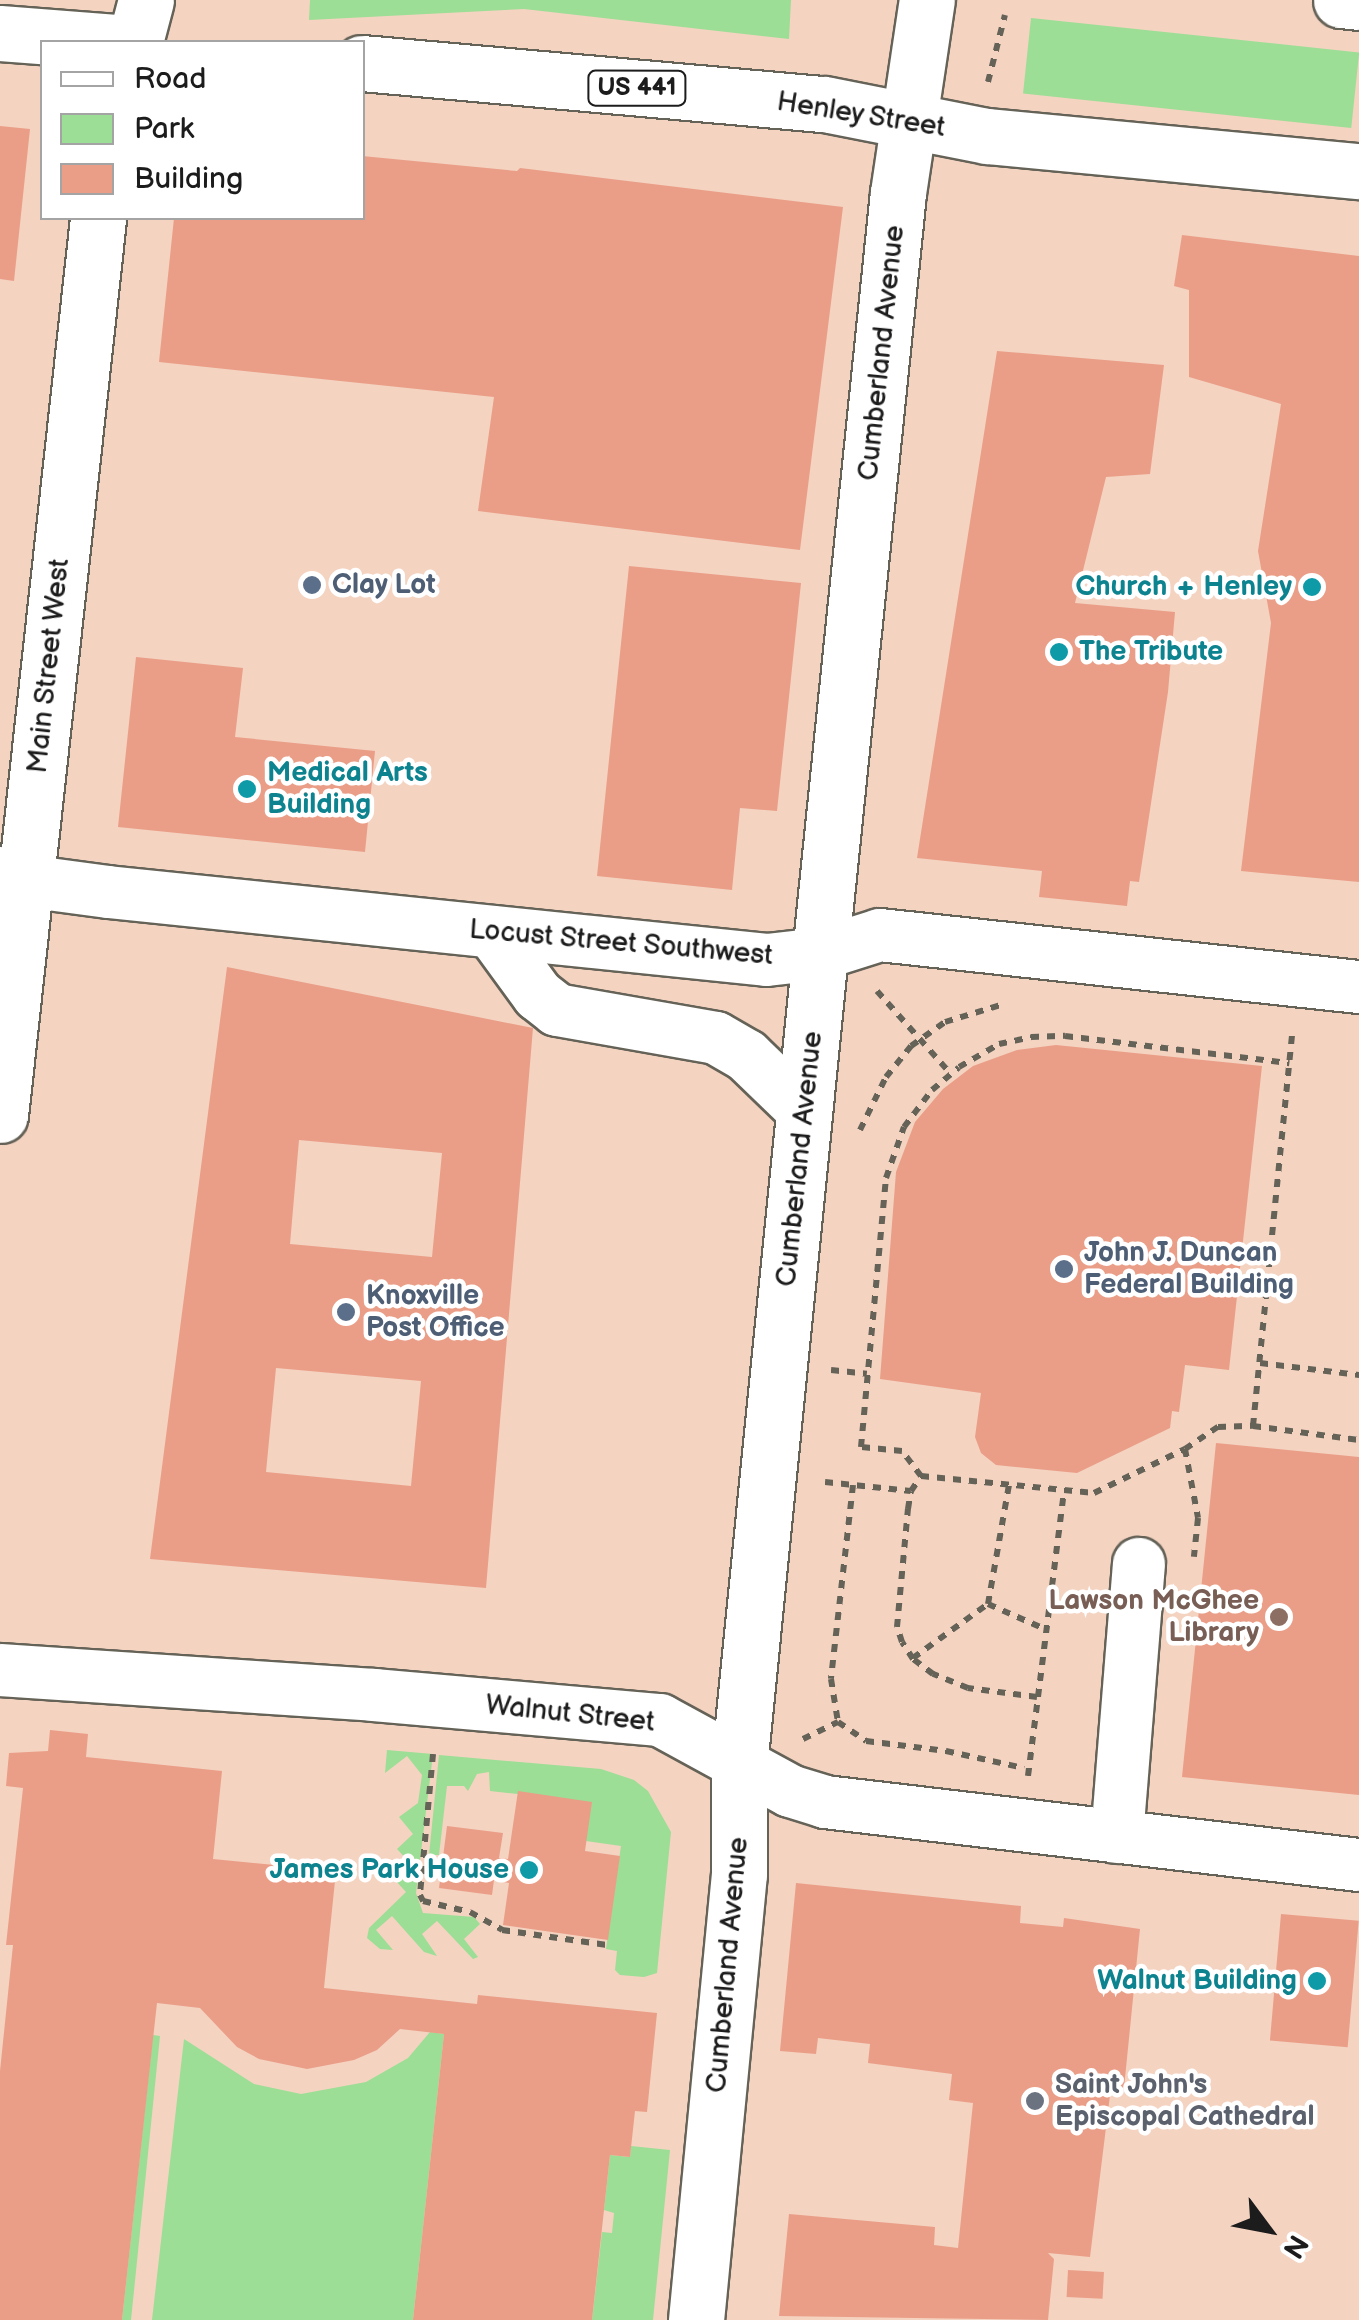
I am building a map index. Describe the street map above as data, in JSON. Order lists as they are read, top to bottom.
{
  "streets": {
    "main road": [
      "US 441",
      "Henley Street",
      "Cumberland Avenue",
      "Main Street West"
    ],
    "street": ["Locust Street Southwest", "Walnut Street"]
  },
  "crossings": [
    ["Henley Street", "Cumberland Avenue"],
    ["Cumberland Avenue", "Locust Street Southwest"],
    ["Cumberland Avenue", "Walnut Street"],
    ["Main Street West", "Locust Street Southwest"]
  ],
  "places": [
    "Clay Lot",
    "Church + Henley",
    "The Tribute",
    "Medical Arts Building",
    "John J. Duncan Federal Building",
    "Knoxville Post Office",
    "Lawson McGhee Library",
    "James Park House",
    "Walnut Building",
    "Saint John's Episcopal Cathedral"
  ],
  "legend": ["Road", "Park", "Building"],
  "north": "bottom right"
}
